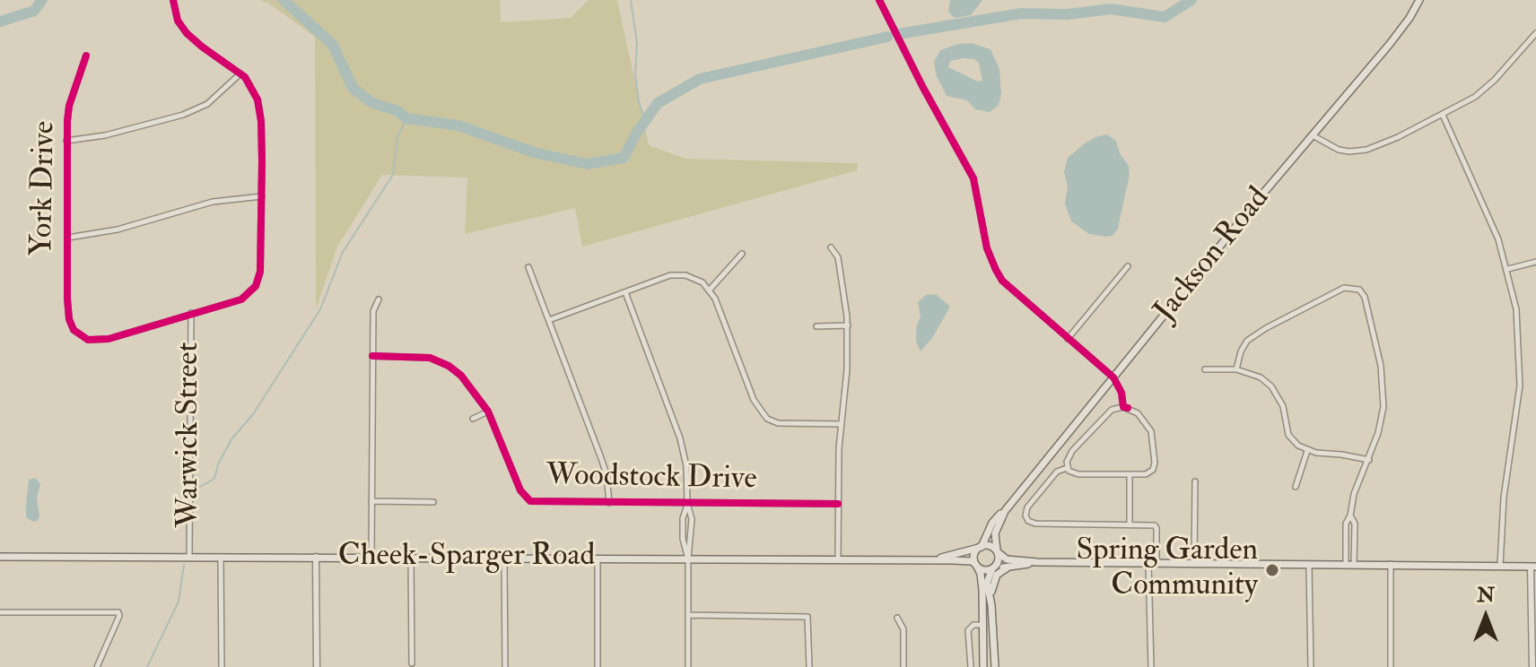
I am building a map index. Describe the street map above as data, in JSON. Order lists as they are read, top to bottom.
{
  "streets": {
    "main road": ["Jackson Road", "Cheek-Sparger Road"],
    "street": ["York Drive", "Warwick Street", "Woodstock Drive"]
  },
  "crossings": [
    ["York Drive", "Warwick Street"],
    ["Jackson Road", "Cheek-Sparger Road"],
    ["Warwick Street", "Cheek-Sparger Road"]
  ],
  "places": ["Spring Garden Community"],
  "north": "top"
}
